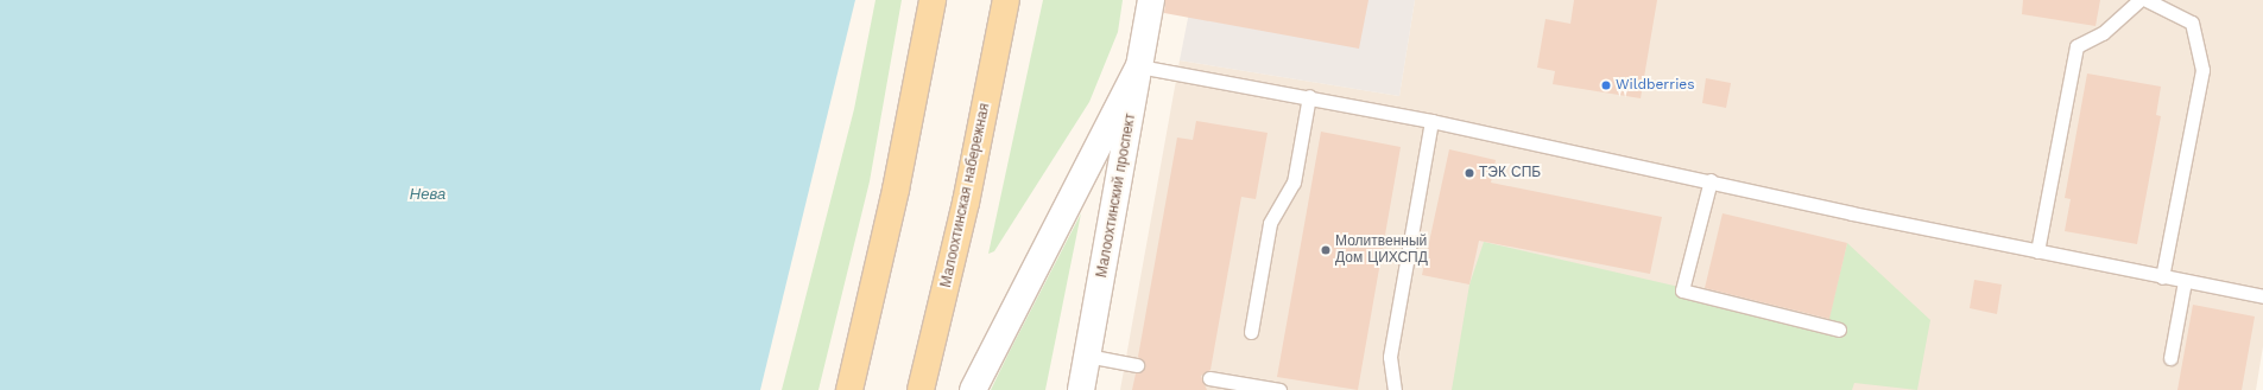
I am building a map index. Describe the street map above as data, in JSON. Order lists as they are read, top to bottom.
{
  "streets": {
    "main road": ["Малоохтинская набережная", "Малоохтинский проспект"]
  },
  "water": ["Нева"],
  "places": ["Wildberries", "ТЭК СПБ", "Молитвенный Дом ЦИХСПД"]
}
